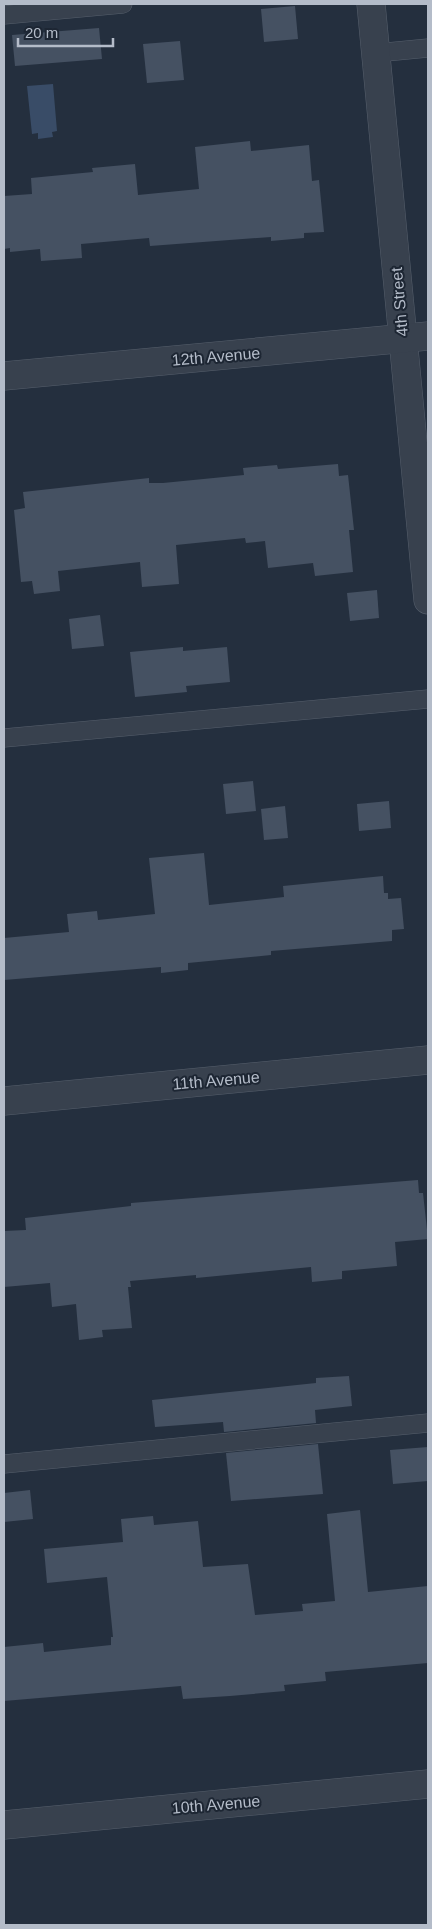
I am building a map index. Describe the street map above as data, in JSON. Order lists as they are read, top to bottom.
{
  "streets": {
    "street": [
      "4th Street",
      "12th Avenue",
      "11th Avenue",
      "10th Avenue"
    ]
  },
  "crossings": [
    ["4th Street", "12th Avenue"]
  ],
  "scale_bar": "20 m"
}
